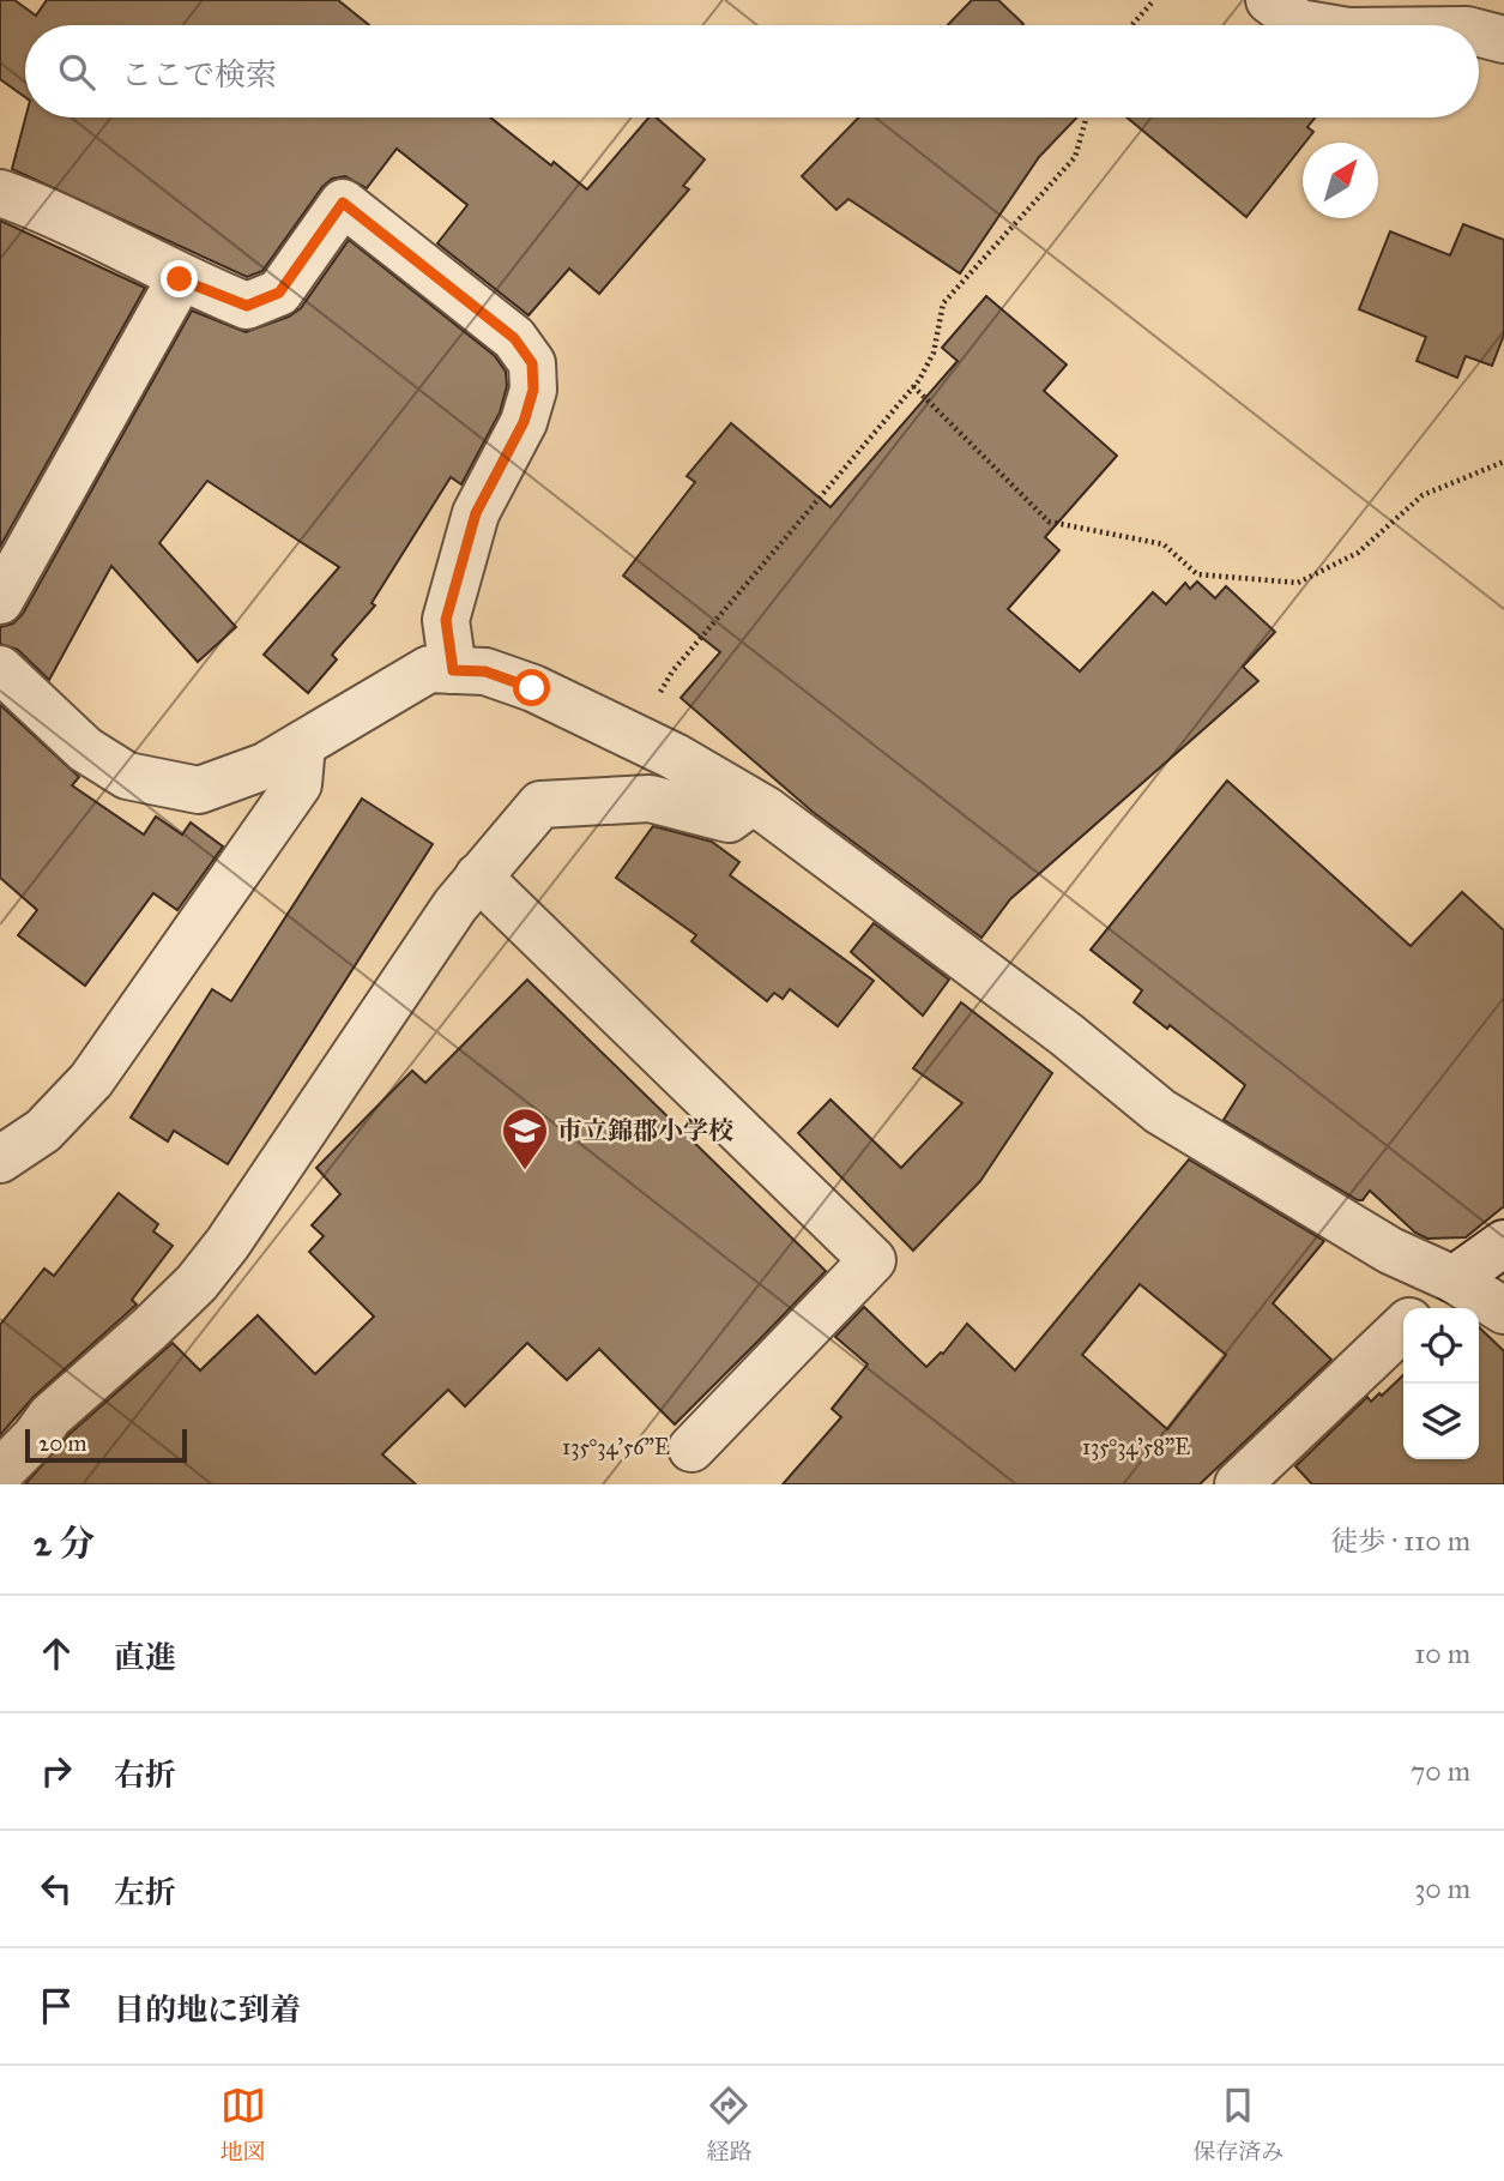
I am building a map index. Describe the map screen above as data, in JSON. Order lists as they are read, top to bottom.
{
  "places": {
    "school or university": ["市立錦郡小学校"]
  },
  "scale_bar": "20 m",
  "north": "top right",
  "page": {
    "search": "ここで検索",
    "scale": "20 m",
    "heading": ["2 分", "徒歩 · 110 m"],
    "list": [
      ["直進", "10 m"],
      ["右折", "70 m"],
      ["左折", "30 m"],
      "目的地に到着"
    ],
    "nav": ["地図", "経路", "保存済み"]
  },
  "coordinates": ["135°34'56\"E", "135°34'58\"E"]
}
